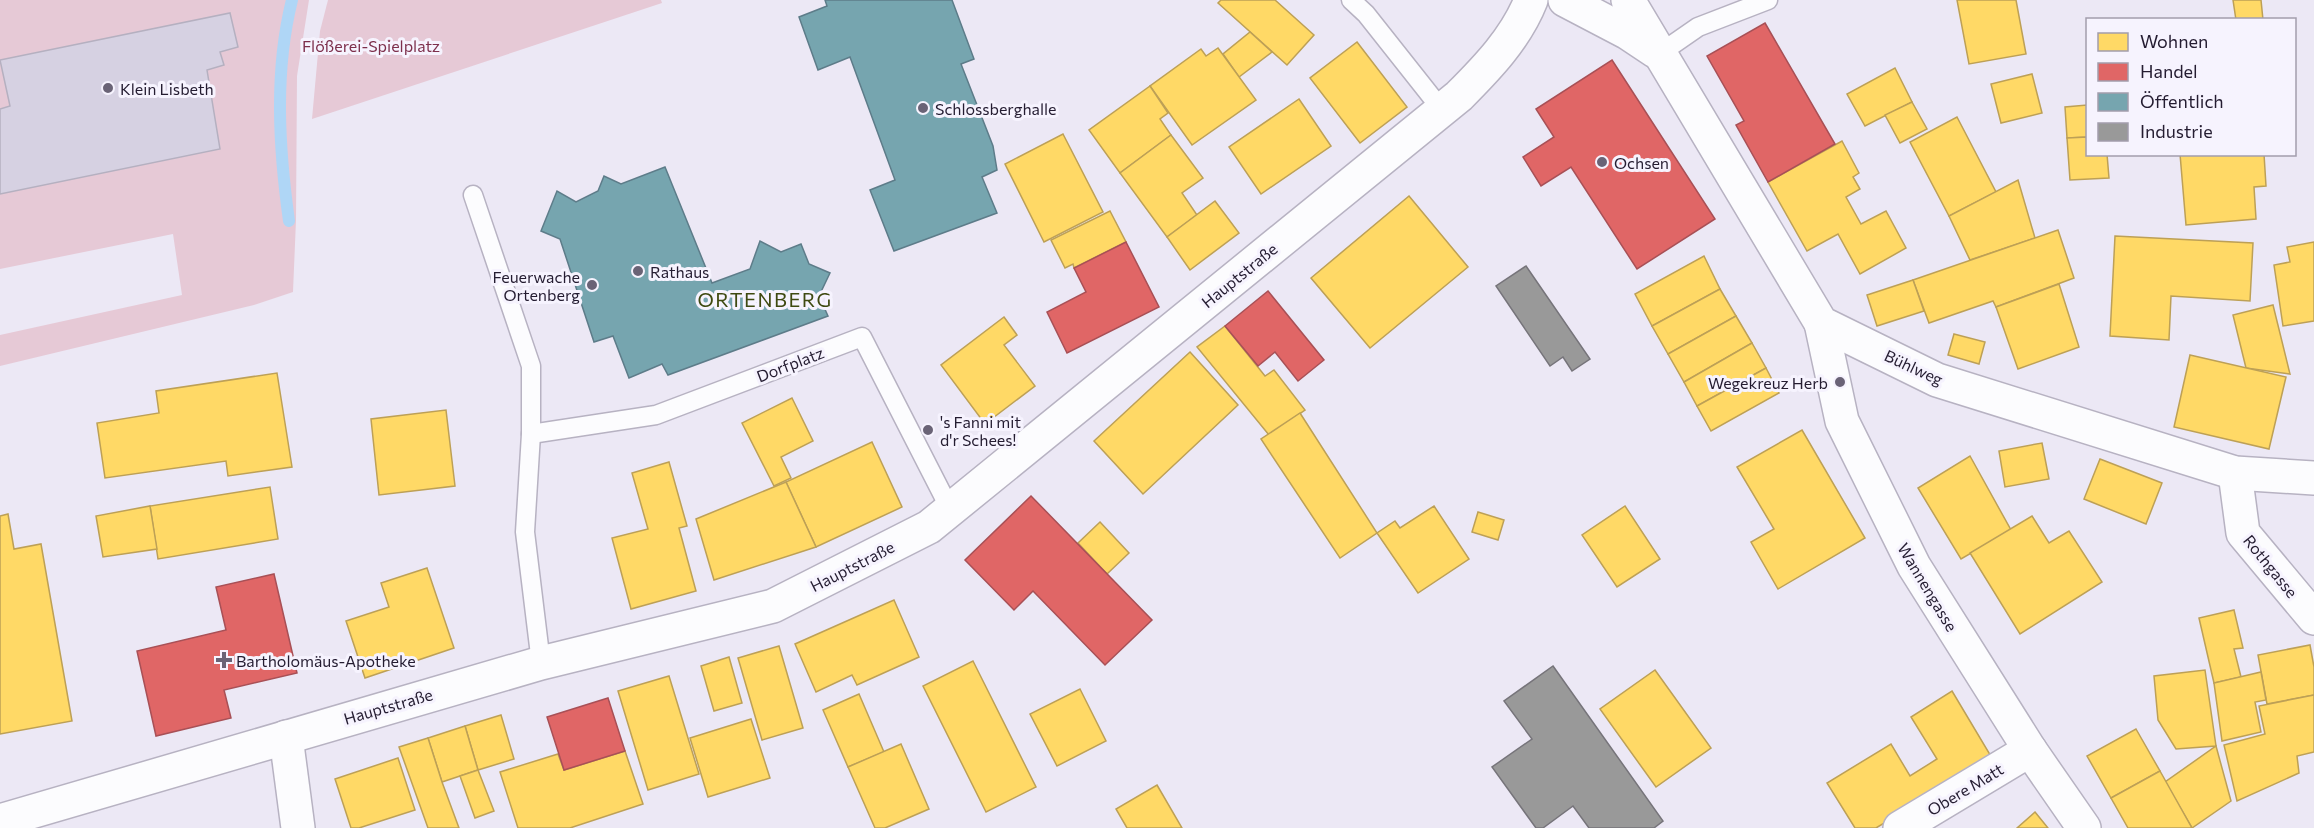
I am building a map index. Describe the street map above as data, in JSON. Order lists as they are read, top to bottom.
{
  "streets": {
    "street": [
      "Hauptstraße",
      "Bühlweg",
      "Rothgasse",
      "Wannengasse",
      "Obere Matt"
    ],
    "lane": ["Dorfplatz"]
  },
  "crossings": [
    ["Hauptstraße", "Dorfplatz"],
    ["Bühlweg", "Rothgasse"],
    ["Bühlweg", "Wannengasse"],
    ["Wannengasse", "Obere Matt"]
  ],
  "districts": ["ORTENBERG"],
  "parks": ["Flößerei-Spielplatz"],
  "places": {
    "other": [
      "Klein Lisbeth",
      "Schlossberghalle",
      "Ochsen",
      "Rathaus",
      "Feuerwache Ortenberg",
      "Wegekreuz Herb",
      "'s Fanni mit d'r Schees!"
    ],
    "health": ["Bartholomäus-Apotheke"]
  },
  "legend": [
    "Wohnen",
    "Handel",
    "Öffentlich",
    "Industrie"
  ]
}
